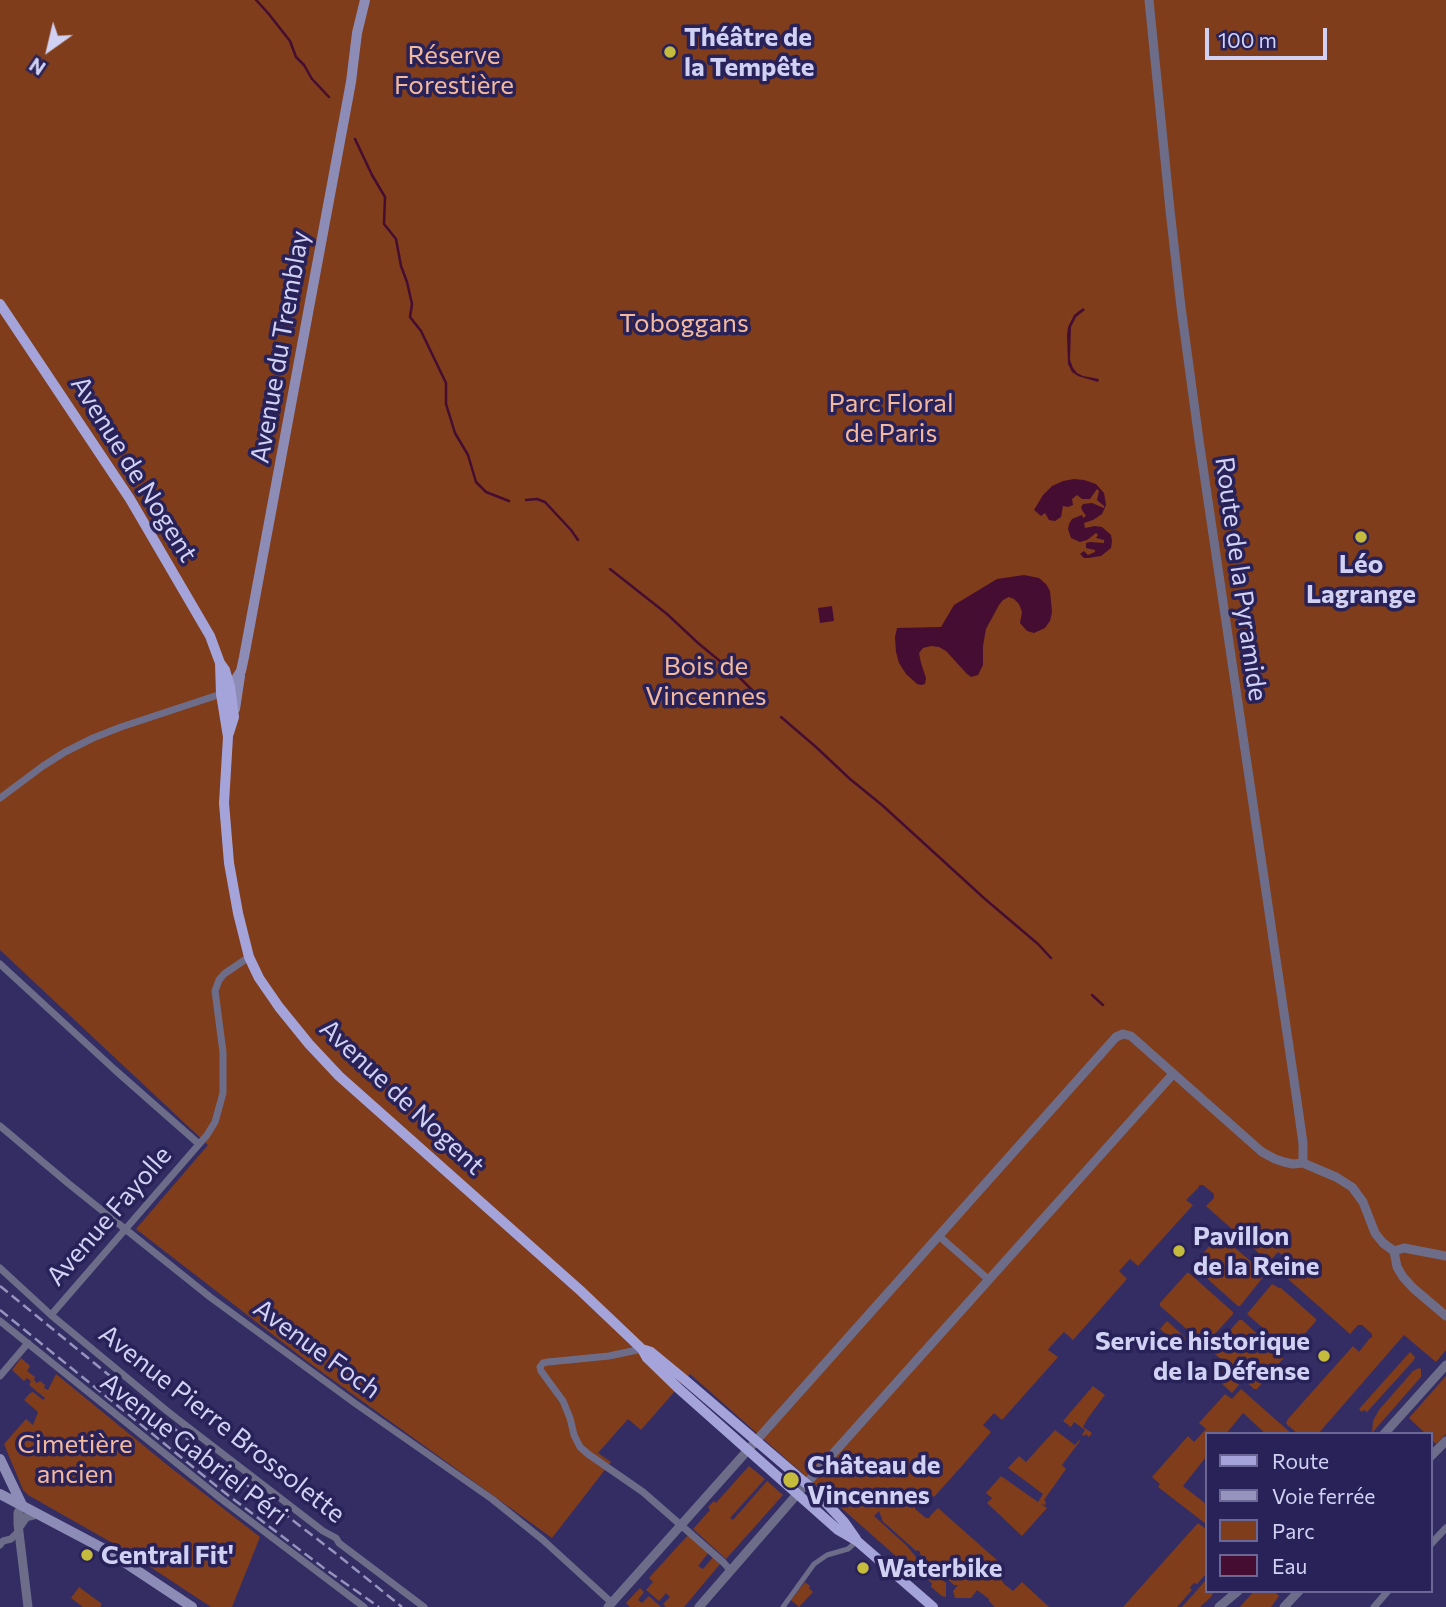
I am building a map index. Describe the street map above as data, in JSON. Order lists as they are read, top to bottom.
{
  "streets": {
    "main road": ["Avenue du Tremblay", "Avenue de Nogent"],
    "street": [
      "Route de la Pyramide",
      "Avenue Fayolle",
      "Avenue Foch",
      "Avenue Pierre Brossolette",
      "Avenue Gabriel Péri"
    ]
  },
  "crossings": [
    ["Avenue du Tremblay", "Avenue de Nogent"],
    ["Avenue de Nogent", "Avenue Fayolle"],
    ["Avenue Fayolle", "Avenue Foch"],
    ["Avenue Fayolle", "Avenue Pierre Brossolette"]
  ],
  "parks": [
    "Réserve Forestière",
    "Toboggans",
    "Parc Floral de Paris",
    "Bois de Vincennes",
    "Cimetière ancien"
  ],
  "places": [
    "Théâtre de la Tempête",
    "Léo Lagrange",
    "Pavillon de la Reine",
    "Service historique de la Défense",
    "Château de Vincennes",
    "Central Fit'",
    "Waterbike"
  ],
  "legend": [
    "Route",
    "Voie ferrée",
    "Parc",
    "Eau"
  ],
  "scale_bar": "100 m",
  "north": "bottom left"
}
